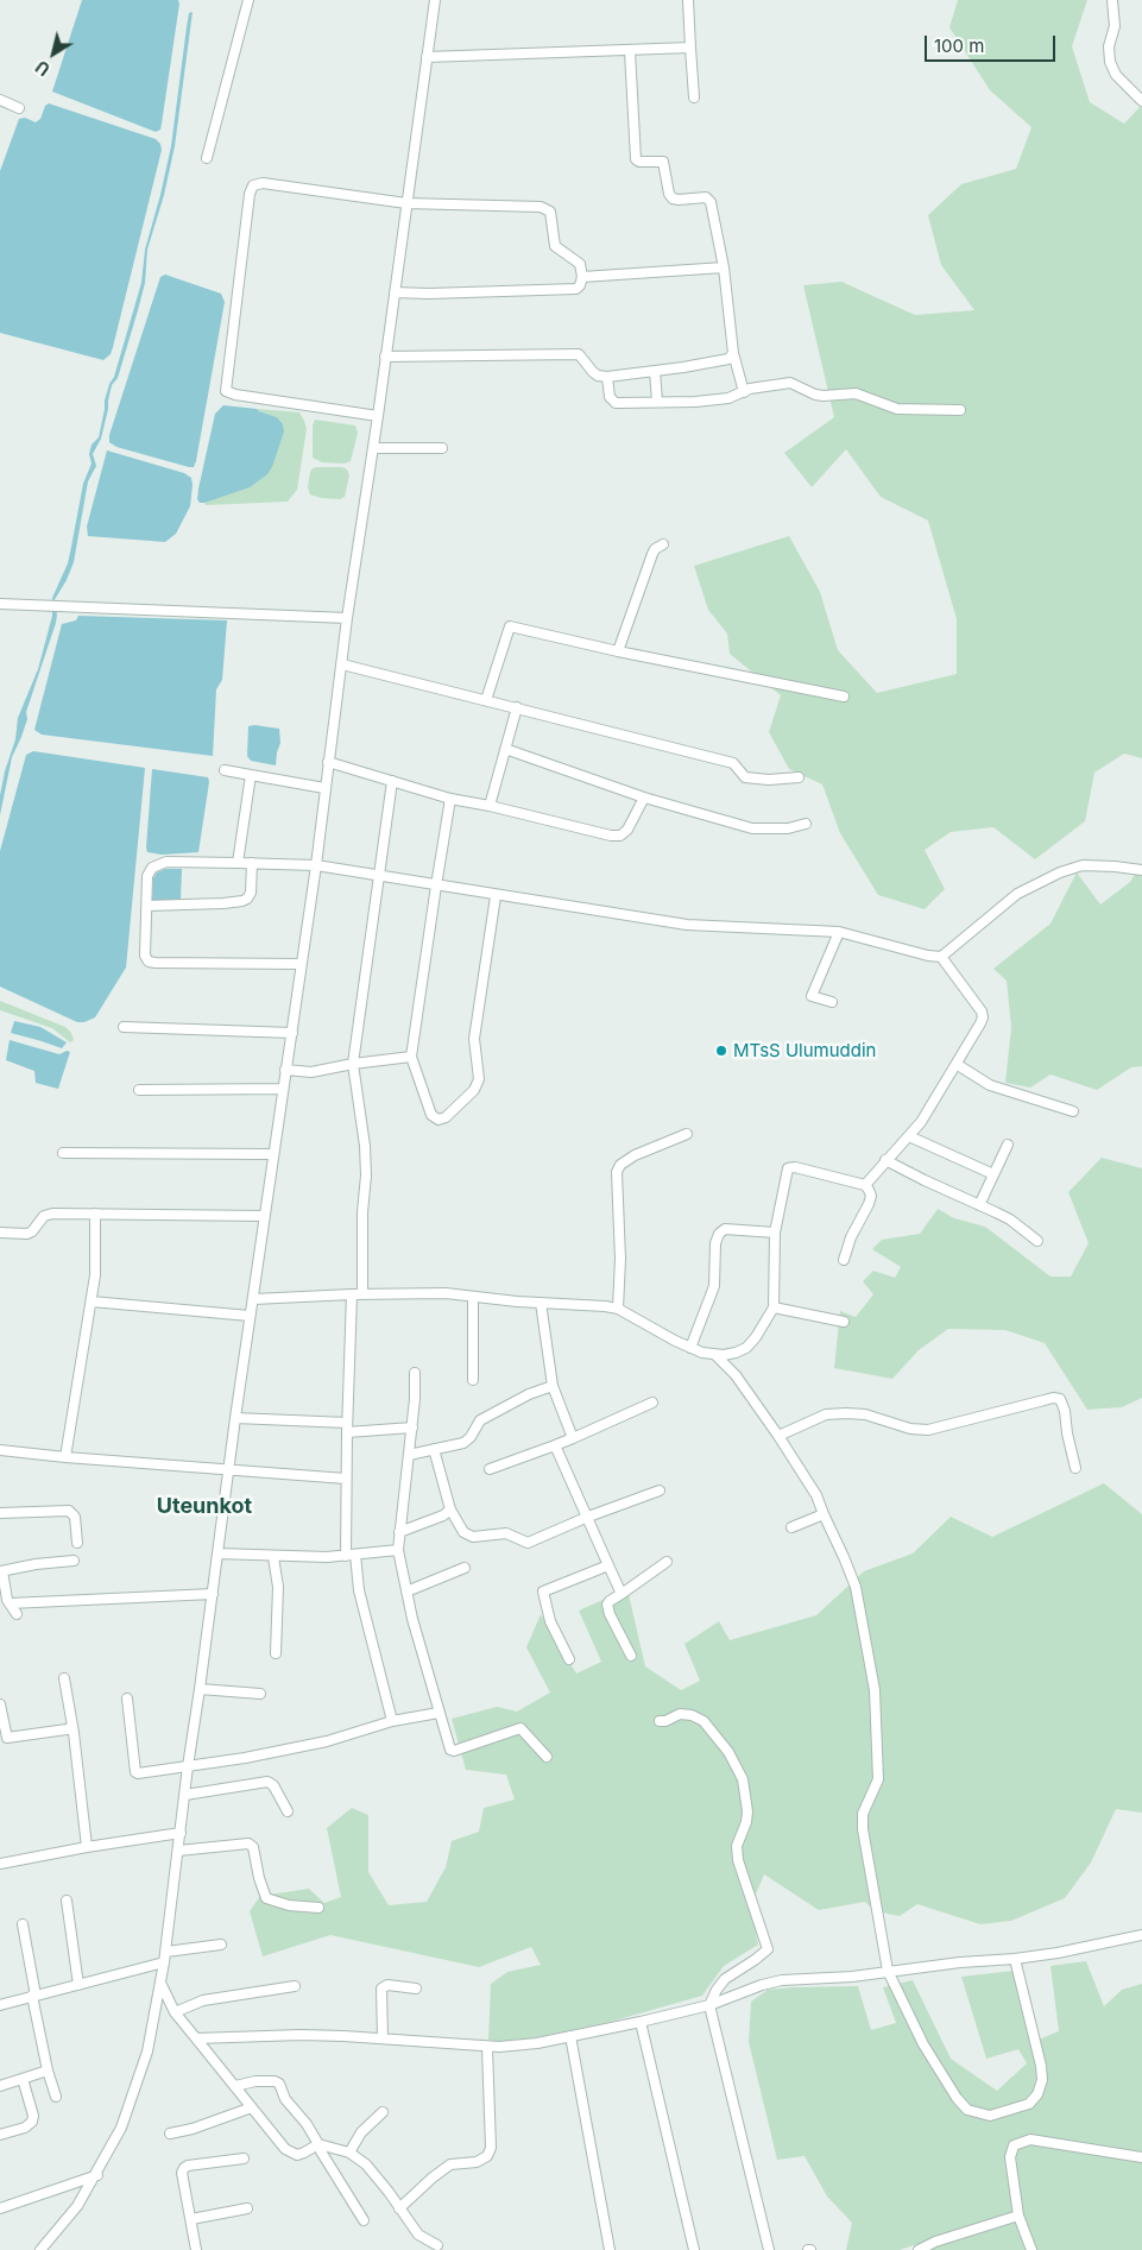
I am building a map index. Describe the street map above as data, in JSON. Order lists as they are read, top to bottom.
{
  "districts": ["Uteunkot"],
  "places": ["MTsS Ulumuddin"],
  "scale_bar": "100 m",
  "north": "bottom left"
}
